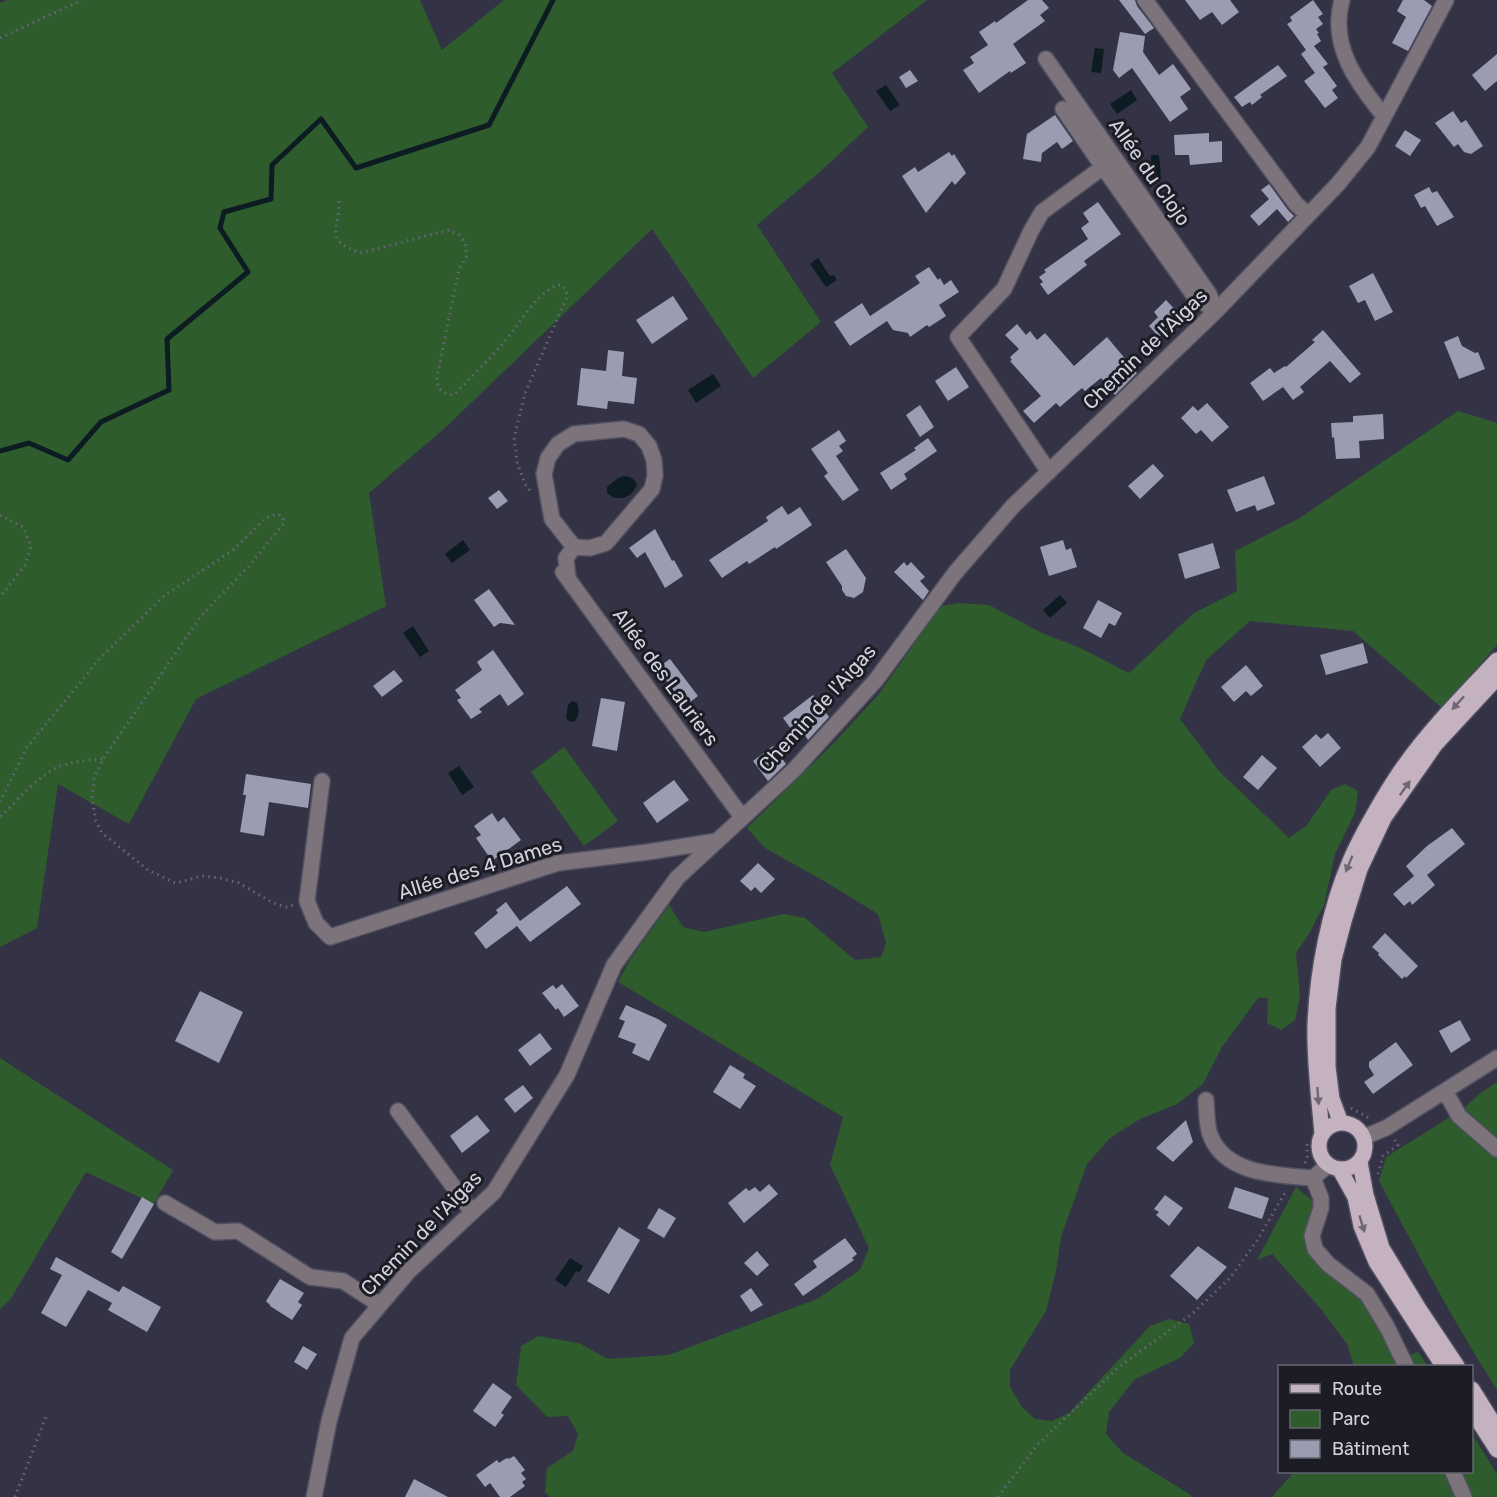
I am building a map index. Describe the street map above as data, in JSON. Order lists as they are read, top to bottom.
{
  "streets": {
    "street": [
      "Allée du Clojo",
      "Chemin de l'Aigas",
      "Allée des Lauriers",
      "Allée des 4 Dames"
    ]
  },
  "crossings": [
    ["Allée du Clojo", "Chemin de l'Aigas"],
    ["Chemin de l'Aigas", "Allée des Lauriers"],
    ["Chemin de l'Aigas", "Allée des 4 Dames"]
  ],
  "legend": ["Route", "Parc", "Bâtiment"]
}
